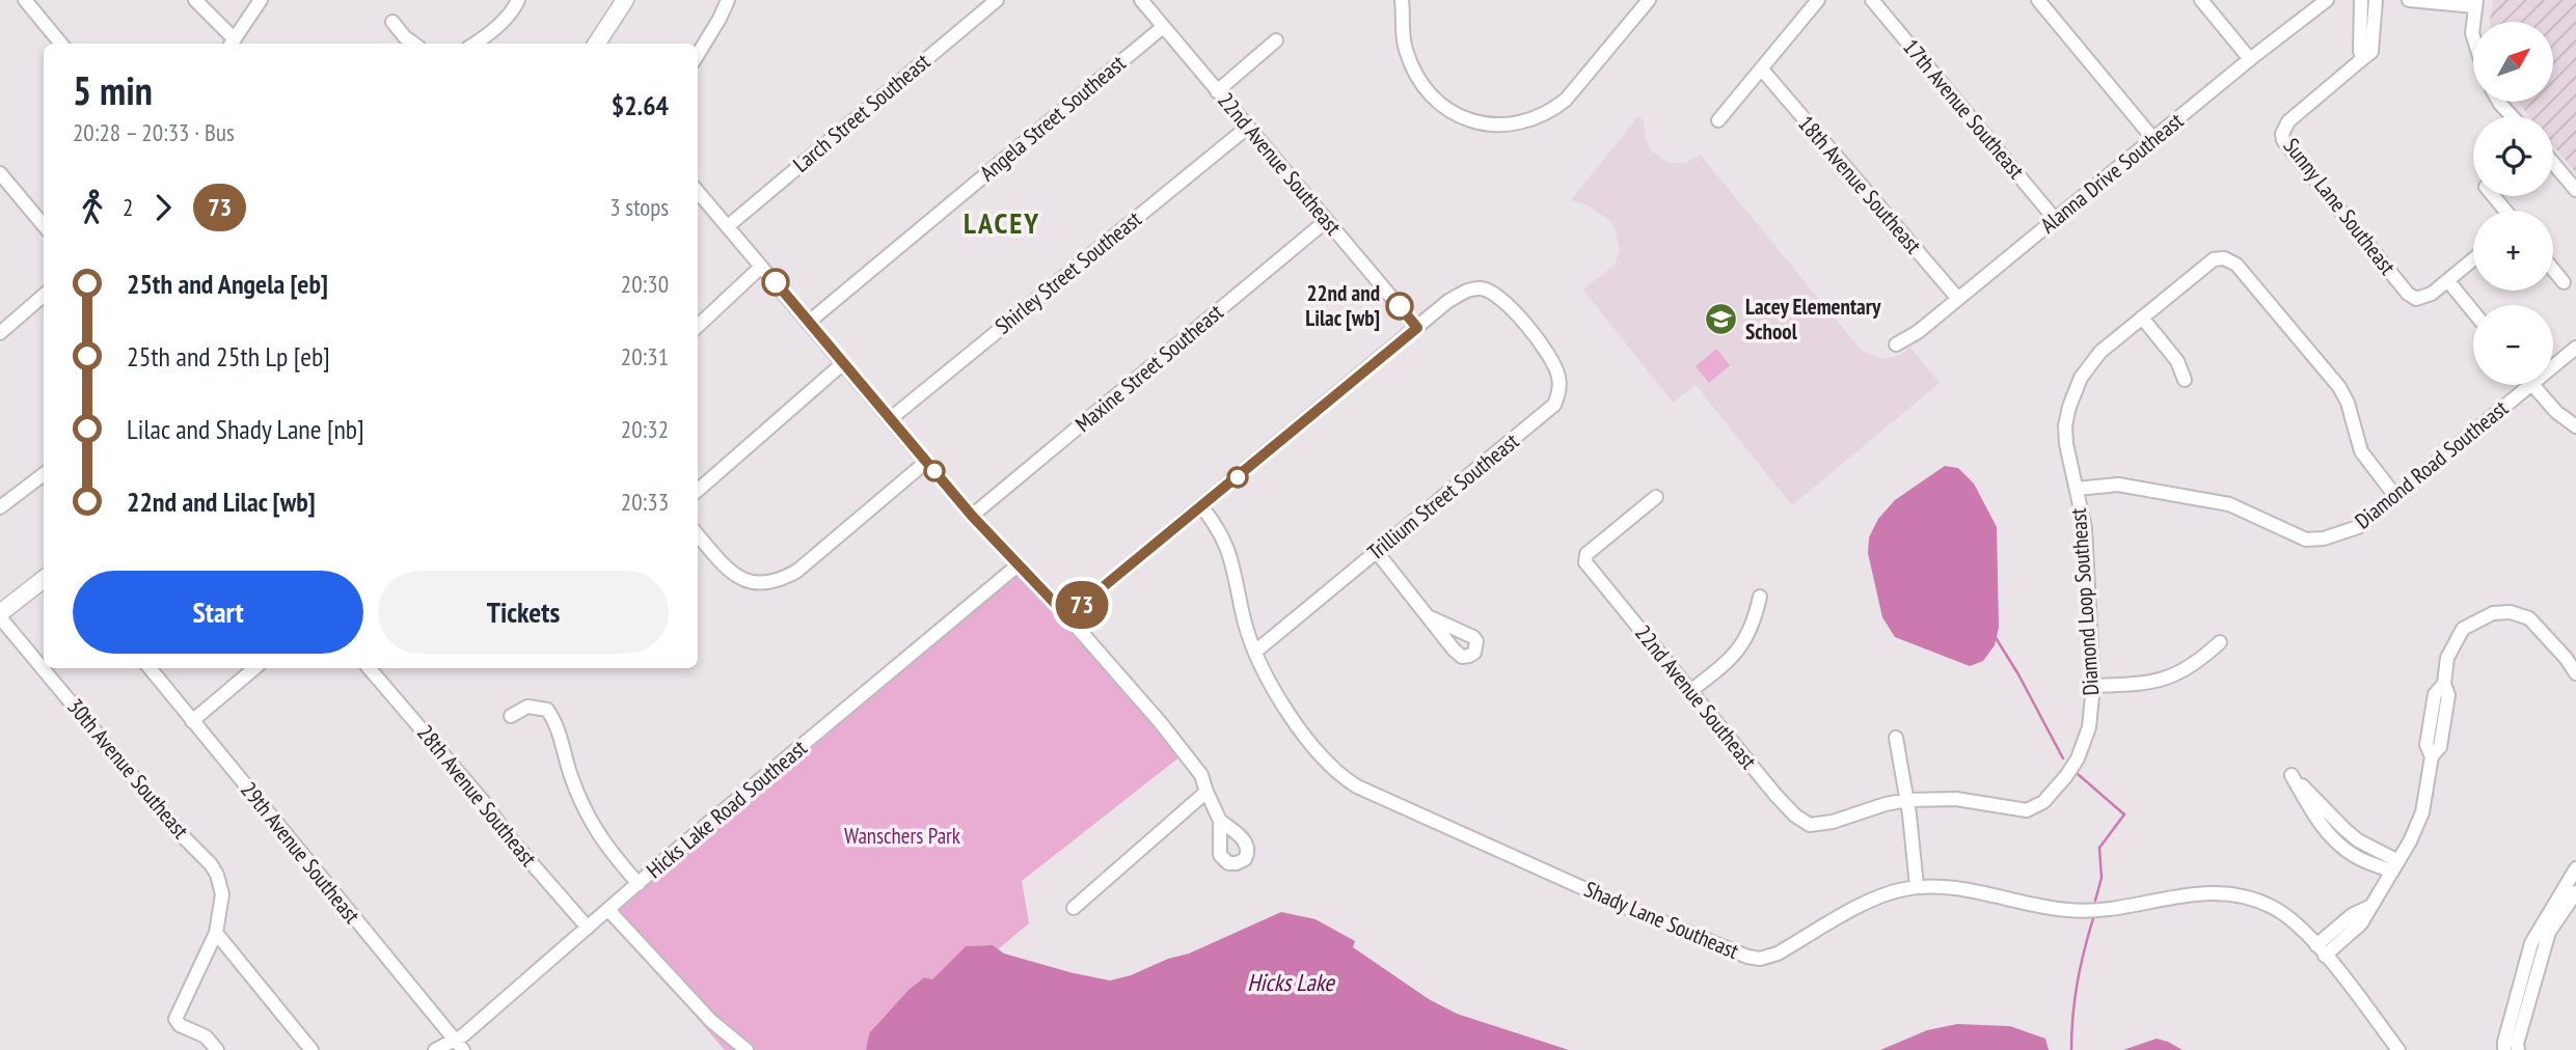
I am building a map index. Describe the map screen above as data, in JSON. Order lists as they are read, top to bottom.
{
  "streets": {
    "street": [
      "17th Avenue Southeast",
      "Larch Street Southeast",
      "Angela Street Southeast",
      "22nd Avenue Southeast",
      "Alanna Drive Southeast",
      "18th Avenue Southeast",
      "Sunny Lane Southeast",
      "Shirley Street Southeast",
      "Maxine Street Southeast",
      "Diamond Road Southeast",
      "Trillium Street Southeast",
      "Diamond Loop Southeast",
      "30th Avenue Southeast",
      "28th Avenue Southeast",
      "Hicks Lake Road Southeast",
      "29th Avenue Southeast",
      "Shady Lane Southeast"
    ]
  },
  "crossings": [
    ["17th Avenue Southeast", "Alanna Drive Southeast"],
    ["Angela Street Southeast", "22nd Avenue Southeast"],
    ["22nd Avenue Southeast", "Shirley Street Southeast"],
    ["22nd Avenue Southeast", "Maxine Street Southeast"],
    ["22nd Avenue Southeast", "Trillium Street Southeast"],
    ["22nd Avenue Southeast", "Diamond Loop Southeast"],
    ["Alanna Drive Southeast", "18th Avenue Southeast"],
    ["Diamond Road Southeast", "Diamond Loop Southeast"],
    ["Trillium Street Southeast", "Shady Lane Southeast"],
    ["28th Avenue Southeast", "Hicks Lake Road Southeast"],
    ["Hicks Lake Road Southeast", "29th Avenue Southeast"]
  ],
  "districts": ["LACEY"],
  "water": ["Hicks Lake"],
  "parks": ["Wanschers Park"],
  "places": {
    "other": ["22nd and Lilac [wb]"],
    "school or university": ["Lacey Elementary School"]
  },
  "lines": ["bus line 73"],
  "north": "top right",
  "page": {
    "on_map": "73",
    "map_buttons": ["+", "−"],
    "heading": ["5 min", "20:28 – 20:33 · Bus", "$2.64"],
    "legs": ["2", "73", "3 stops"],
    "list": [
      {
        "name": "25th and Angela [eb]",
        "value": "20:30"
      },
      {
        "name": "25th and 25th Lp [eb]",
        "value": "20:31"
      },
      {
        "name": "Lilac and Shady Lane [nb]",
        "value": "20:32"
      },
      {
        "name": "22nd and Lilac [wb]",
        "value": "20:33"
      }
    ],
    "buttons": ["Start", "Tickets"]
  }
}
